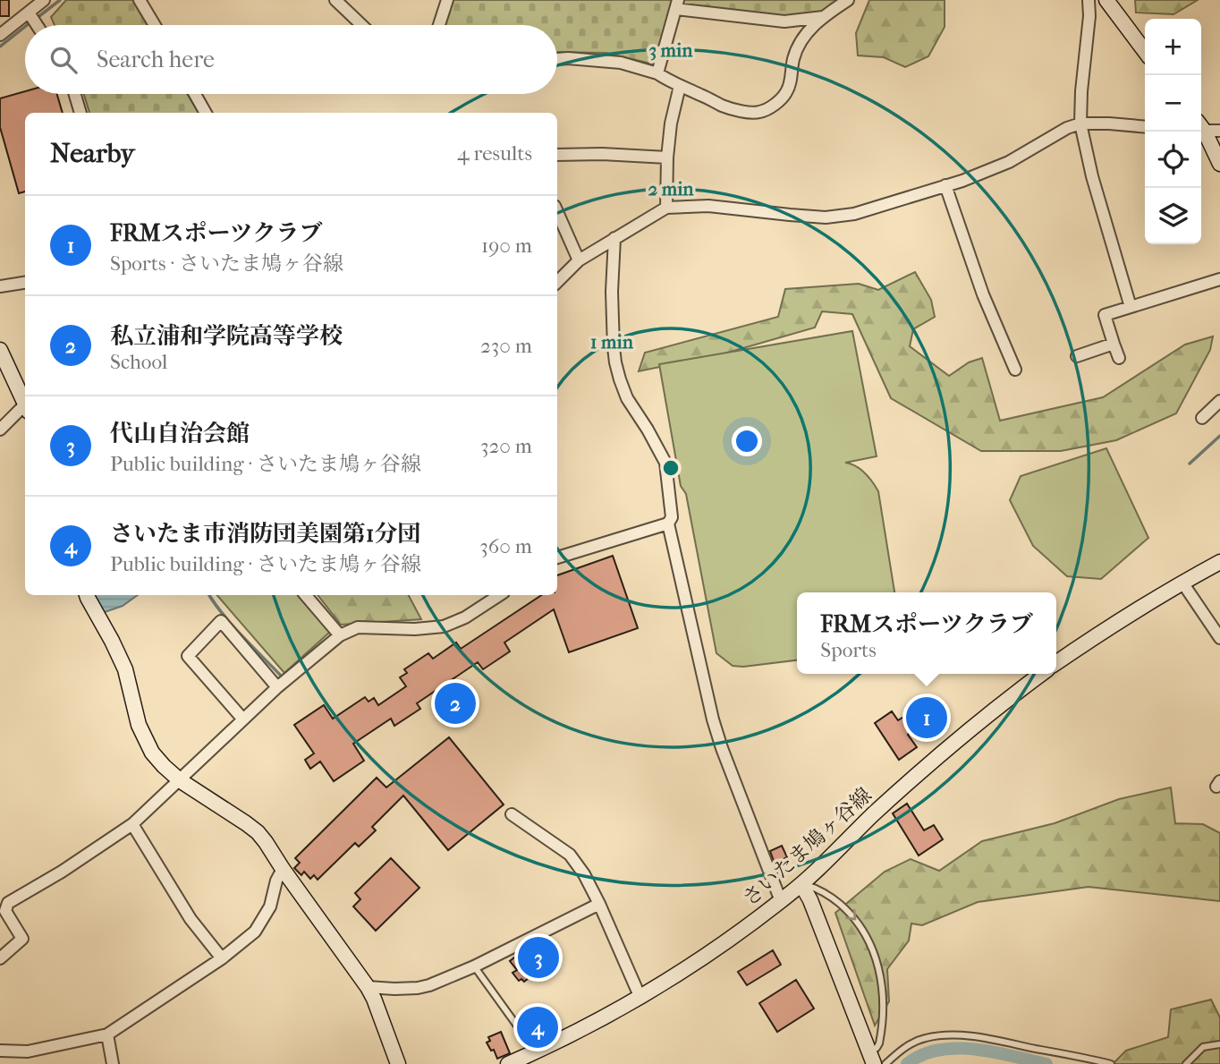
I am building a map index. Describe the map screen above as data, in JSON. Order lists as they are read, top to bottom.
{
  "streets": {
    "street": ["さいたま鳩ヶ谷線"]
  },
  "page": {
    "map_buttons": ["+", "−"],
    "search": "Search here",
    "heading": ["Nearby", "4 results"],
    "list": [
      {
        "mark": "1",
        "name": "FRMスポーツクラブ",
        "note": "Sports · さいたま鳩ヶ谷線",
        "value": "190 m"
      },
      {
        "mark": "2",
        "name": "私立浦和学院高等学校",
        "note": "School",
        "value": "230 m"
      },
      {
        "mark": "3",
        "name": "代山自治会館",
        "note": "Public building · さいたま鳩ヶ谷線",
        "value": "320 m"
      },
      {
        "mark": "4",
        "name": "さいたま市消防団美園第1分団",
        "note": "Public building · さいたま鳩ヶ谷線",
        "value": "360 m"
      }
    ],
    "popup": ["FRMスポーツクラブ", "Sports"],
    "pins": [
      "2",
      "1",
      "3",
      "4"
    ]
  },
  "rings": ["3 min", "2 min", "1 min"]
}
